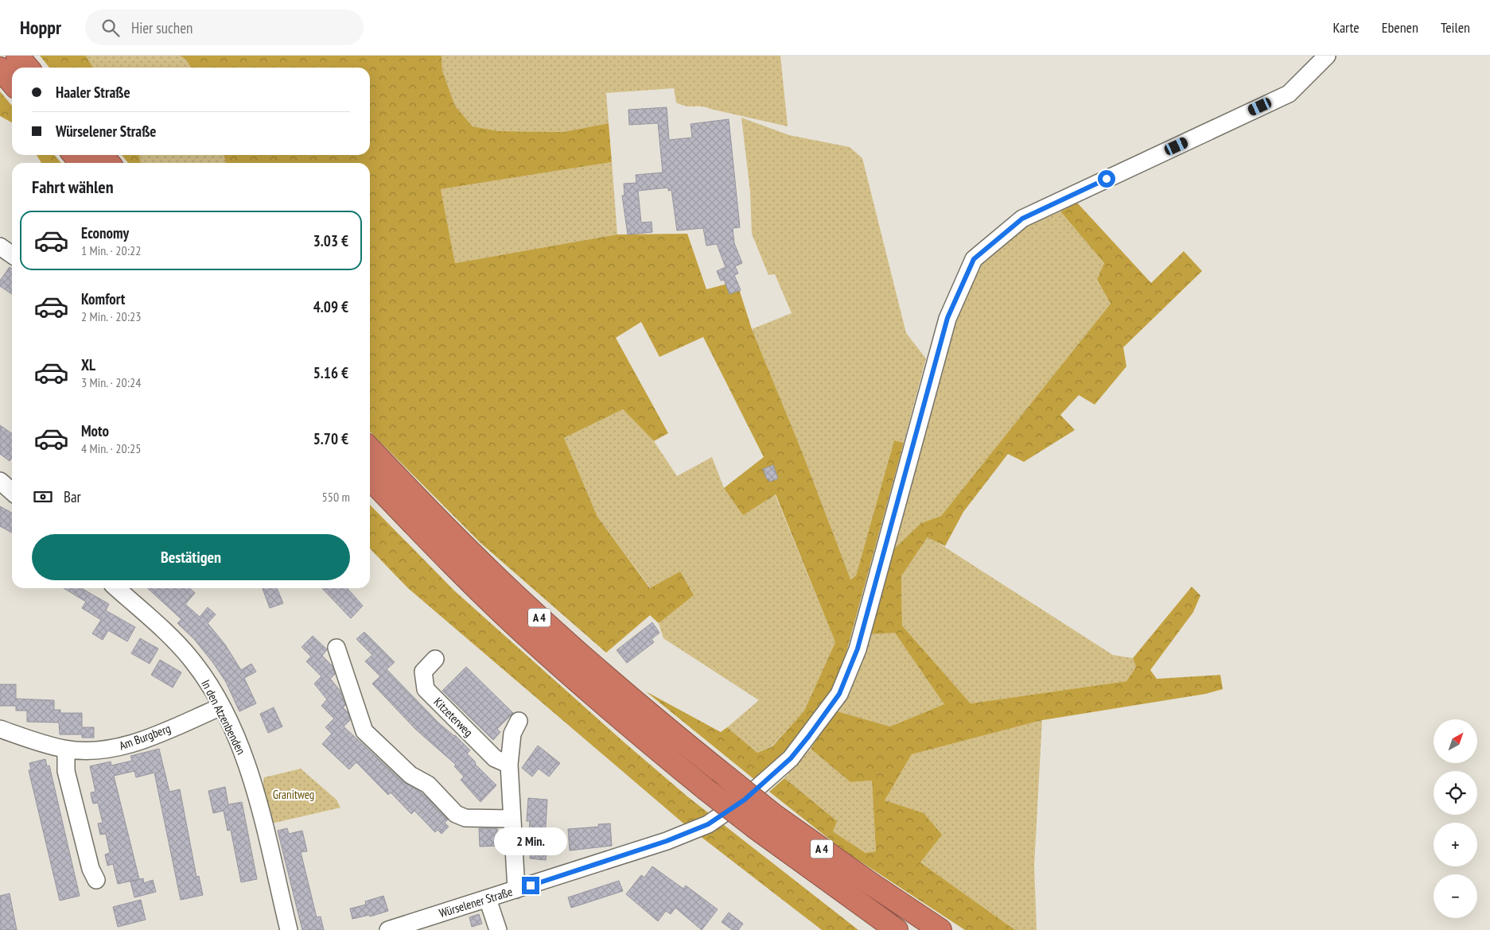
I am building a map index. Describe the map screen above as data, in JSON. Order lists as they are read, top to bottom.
{
  "streets": {
    "highway": ["A 4"],
    "street": [
      "In den Atzenbenden",
      "Kitzeterweg",
      "Am Burgberg",
      "Würselener Straße"
    ]
  },
  "crossings": [
    ["In den Atzenbenden", "Am Burgberg"]
  ],
  "parks": ["Granitweg"],
  "north": "top right",
  "page": {
    "header": "Hoppr",
    "search": "Hier suchen",
    "nav": ["Karte", "Ebenen", "Teilen"],
    "banner": ["Haaler Straße", "Würselener Straße"],
    "heading": "Fahrt wählen",
    "list": [
      {
        "name": "Economy",
        "note": "1 Min. · 20:22",
        "value": "3.03 €"
      },
      {
        "name": "Komfort",
        "note": "2 Min. · 20:23",
        "value": "4.09 €"
      },
      {
        "name": "XL",
        "note": "3 Min. · 20:24",
        "value": "5.16 €"
      },
      {
        "name": "Moto",
        "note": "4 Min. · 20:25",
        "value": "5.70 €"
      }
    ],
    "pay": ["Bar", "550 m"],
    "buttons": "Bestätigen",
    "map_buttons": ["+", "−"],
    "bubble": "2 Min."
  }
}
